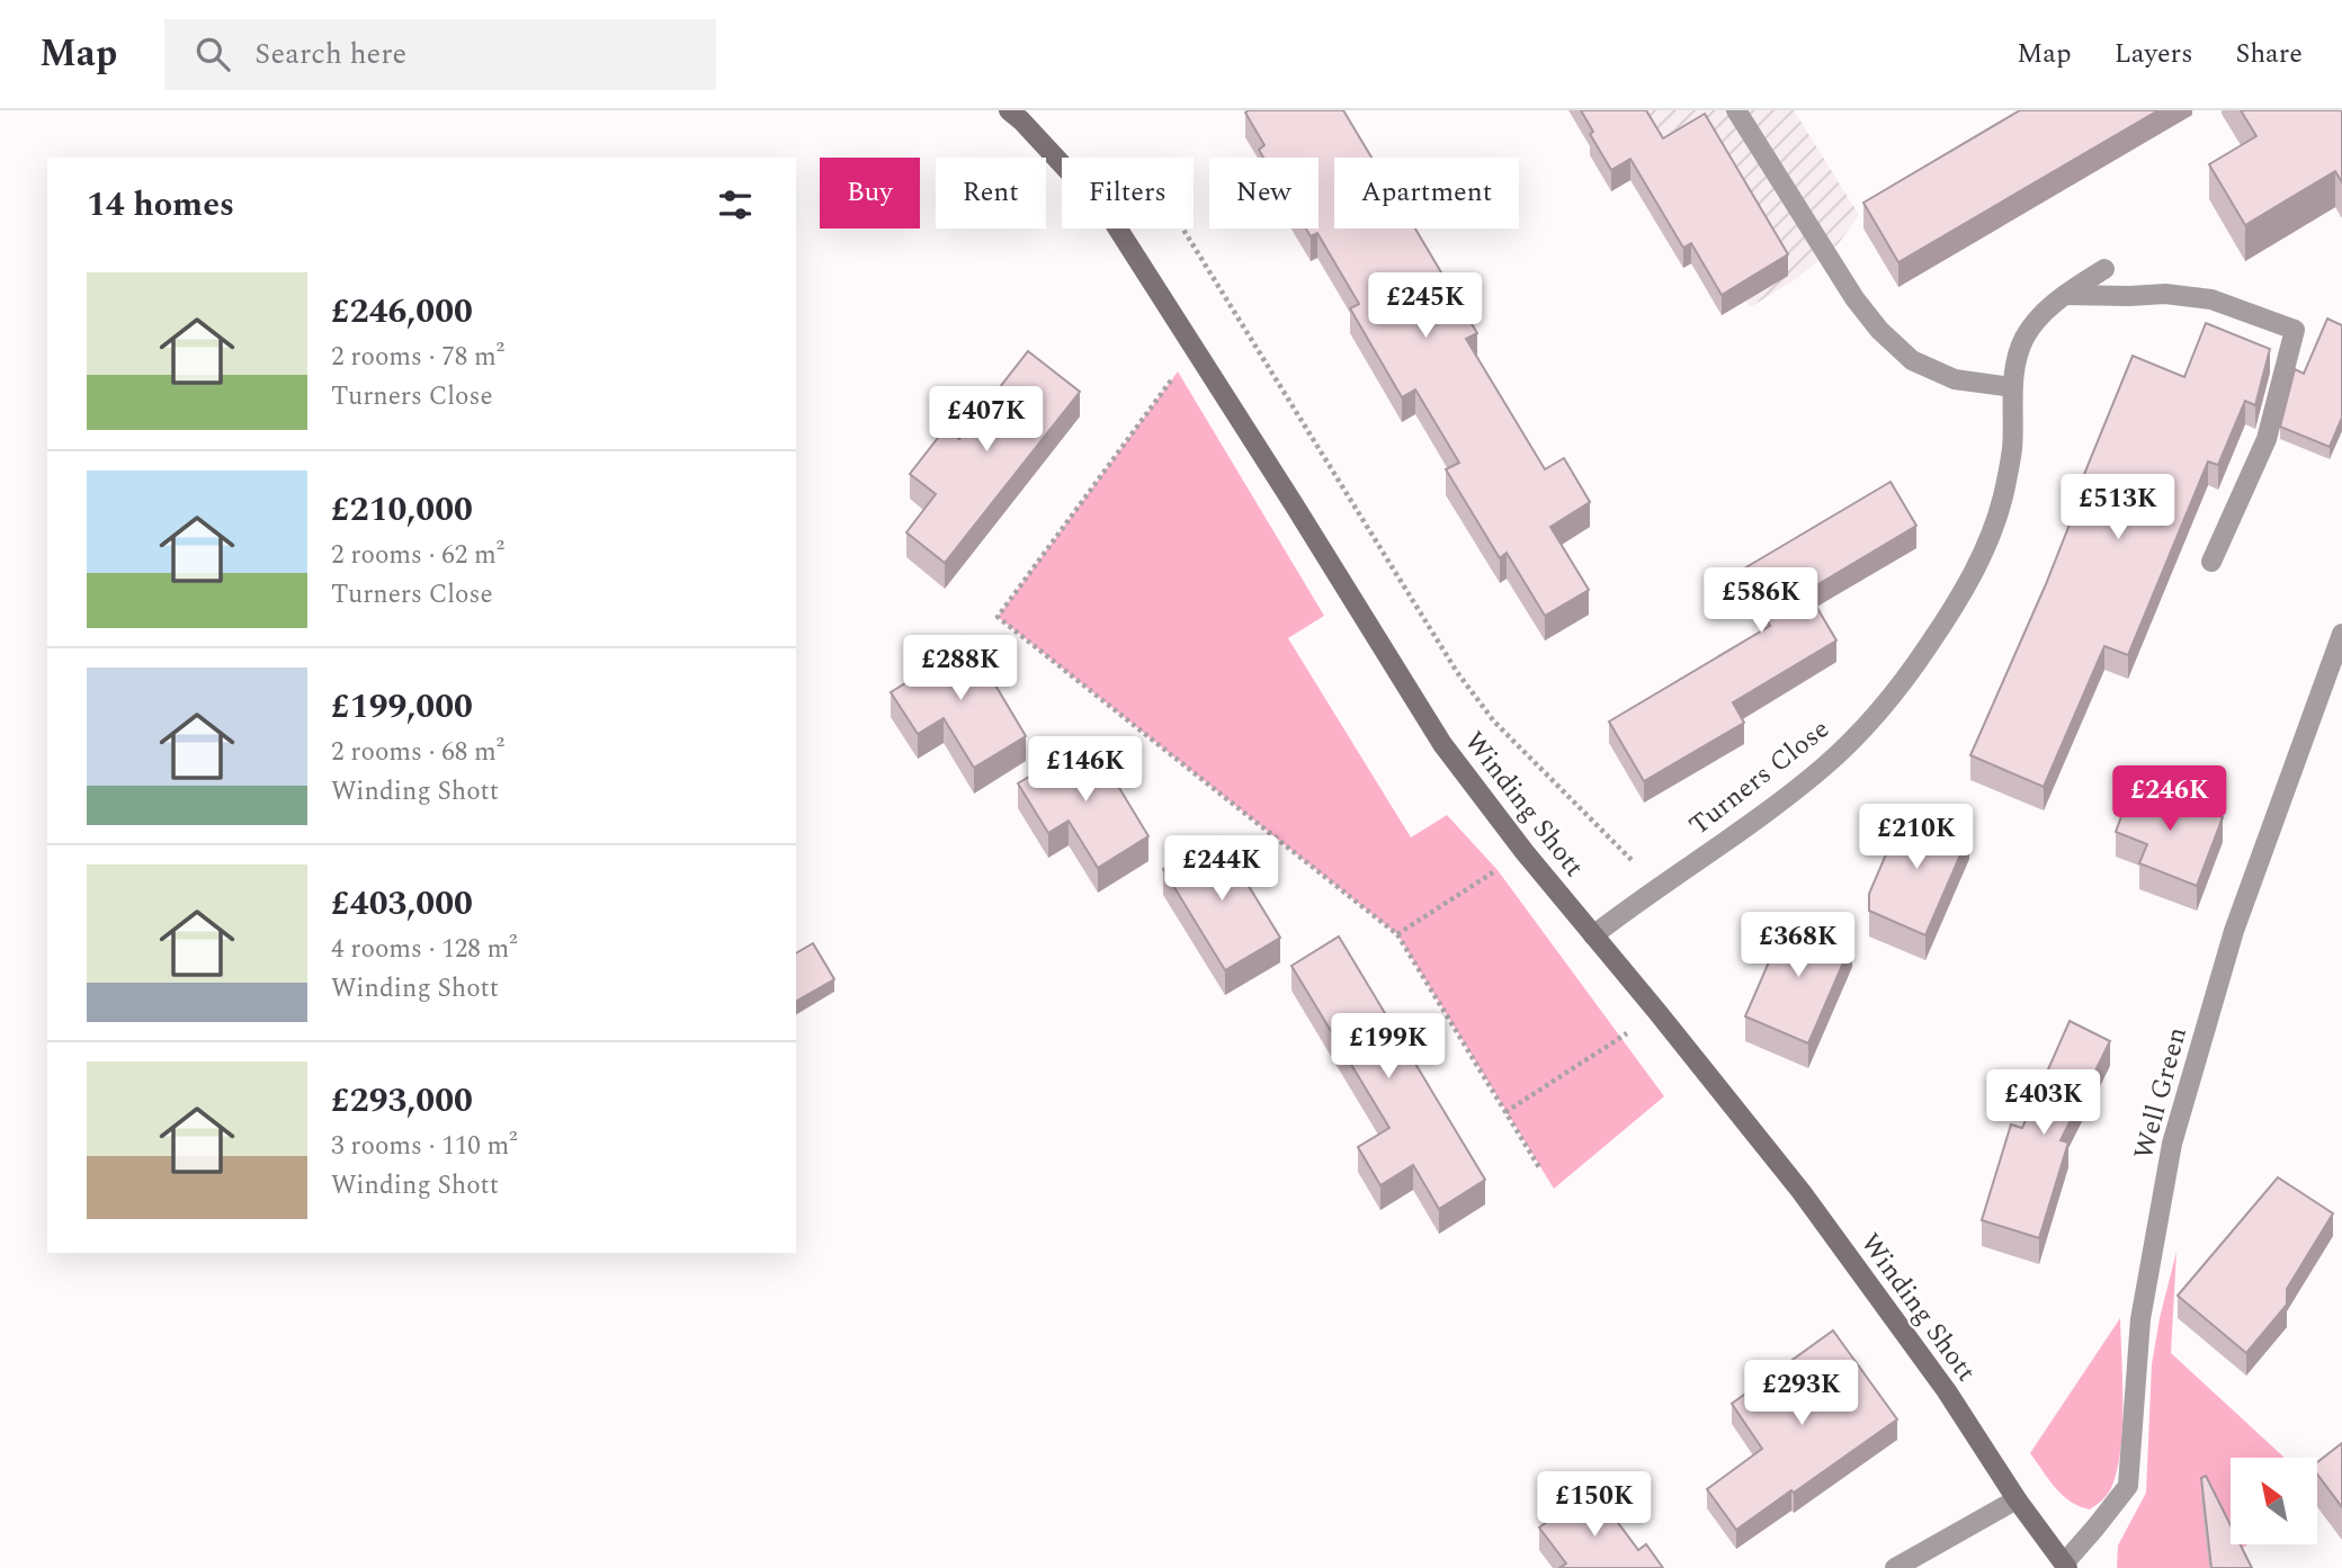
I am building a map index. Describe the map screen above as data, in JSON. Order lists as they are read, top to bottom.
{
  "streets": {
    "street": ["Turners Close", "Winding Shott", "Well Green"]
  },
  "crossings": [
    ["Turners Close", "Winding Shott"],
    ["Winding Shott", "Well Green"]
  ],
  "north": "top left",
  "page": {
    "header": "Map",
    "search": "Search here",
    "nav": ["Map", "Layers", "Share"],
    "chip": [
      "Buy",
      "Rent",
      "Filters",
      "New",
      "Apartment"
    ],
    "heading": "14 homes",
    "list": [
      {
        "name": "£246,000",
        "note": "2 rooms · 78 m² · Turners Close"
      },
      {
        "name": "£210,000",
        "note": "2 rooms · 62 m² · Turners Close"
      },
      {
        "name": "£199,000",
        "note": "2 rooms · 68 m² · Winding Shott"
      },
      {
        "name": "£403,000",
        "note": "4 rooms · 128 m² · Winding Shott"
      },
      {
        "name": "£293,000",
        "note": "3 rooms · 110 m² · Winding Shott"
      }
    ],
    "price": [
      "£245K",
      "£407K",
      "£513K",
      "£586K",
      "£288K",
      "£146K",
      "£246K",
      "£210K",
      "£244K",
      "£368K",
      "£199K",
      "£403K",
      "£293K",
      "£150K"
    ]
  }
}
